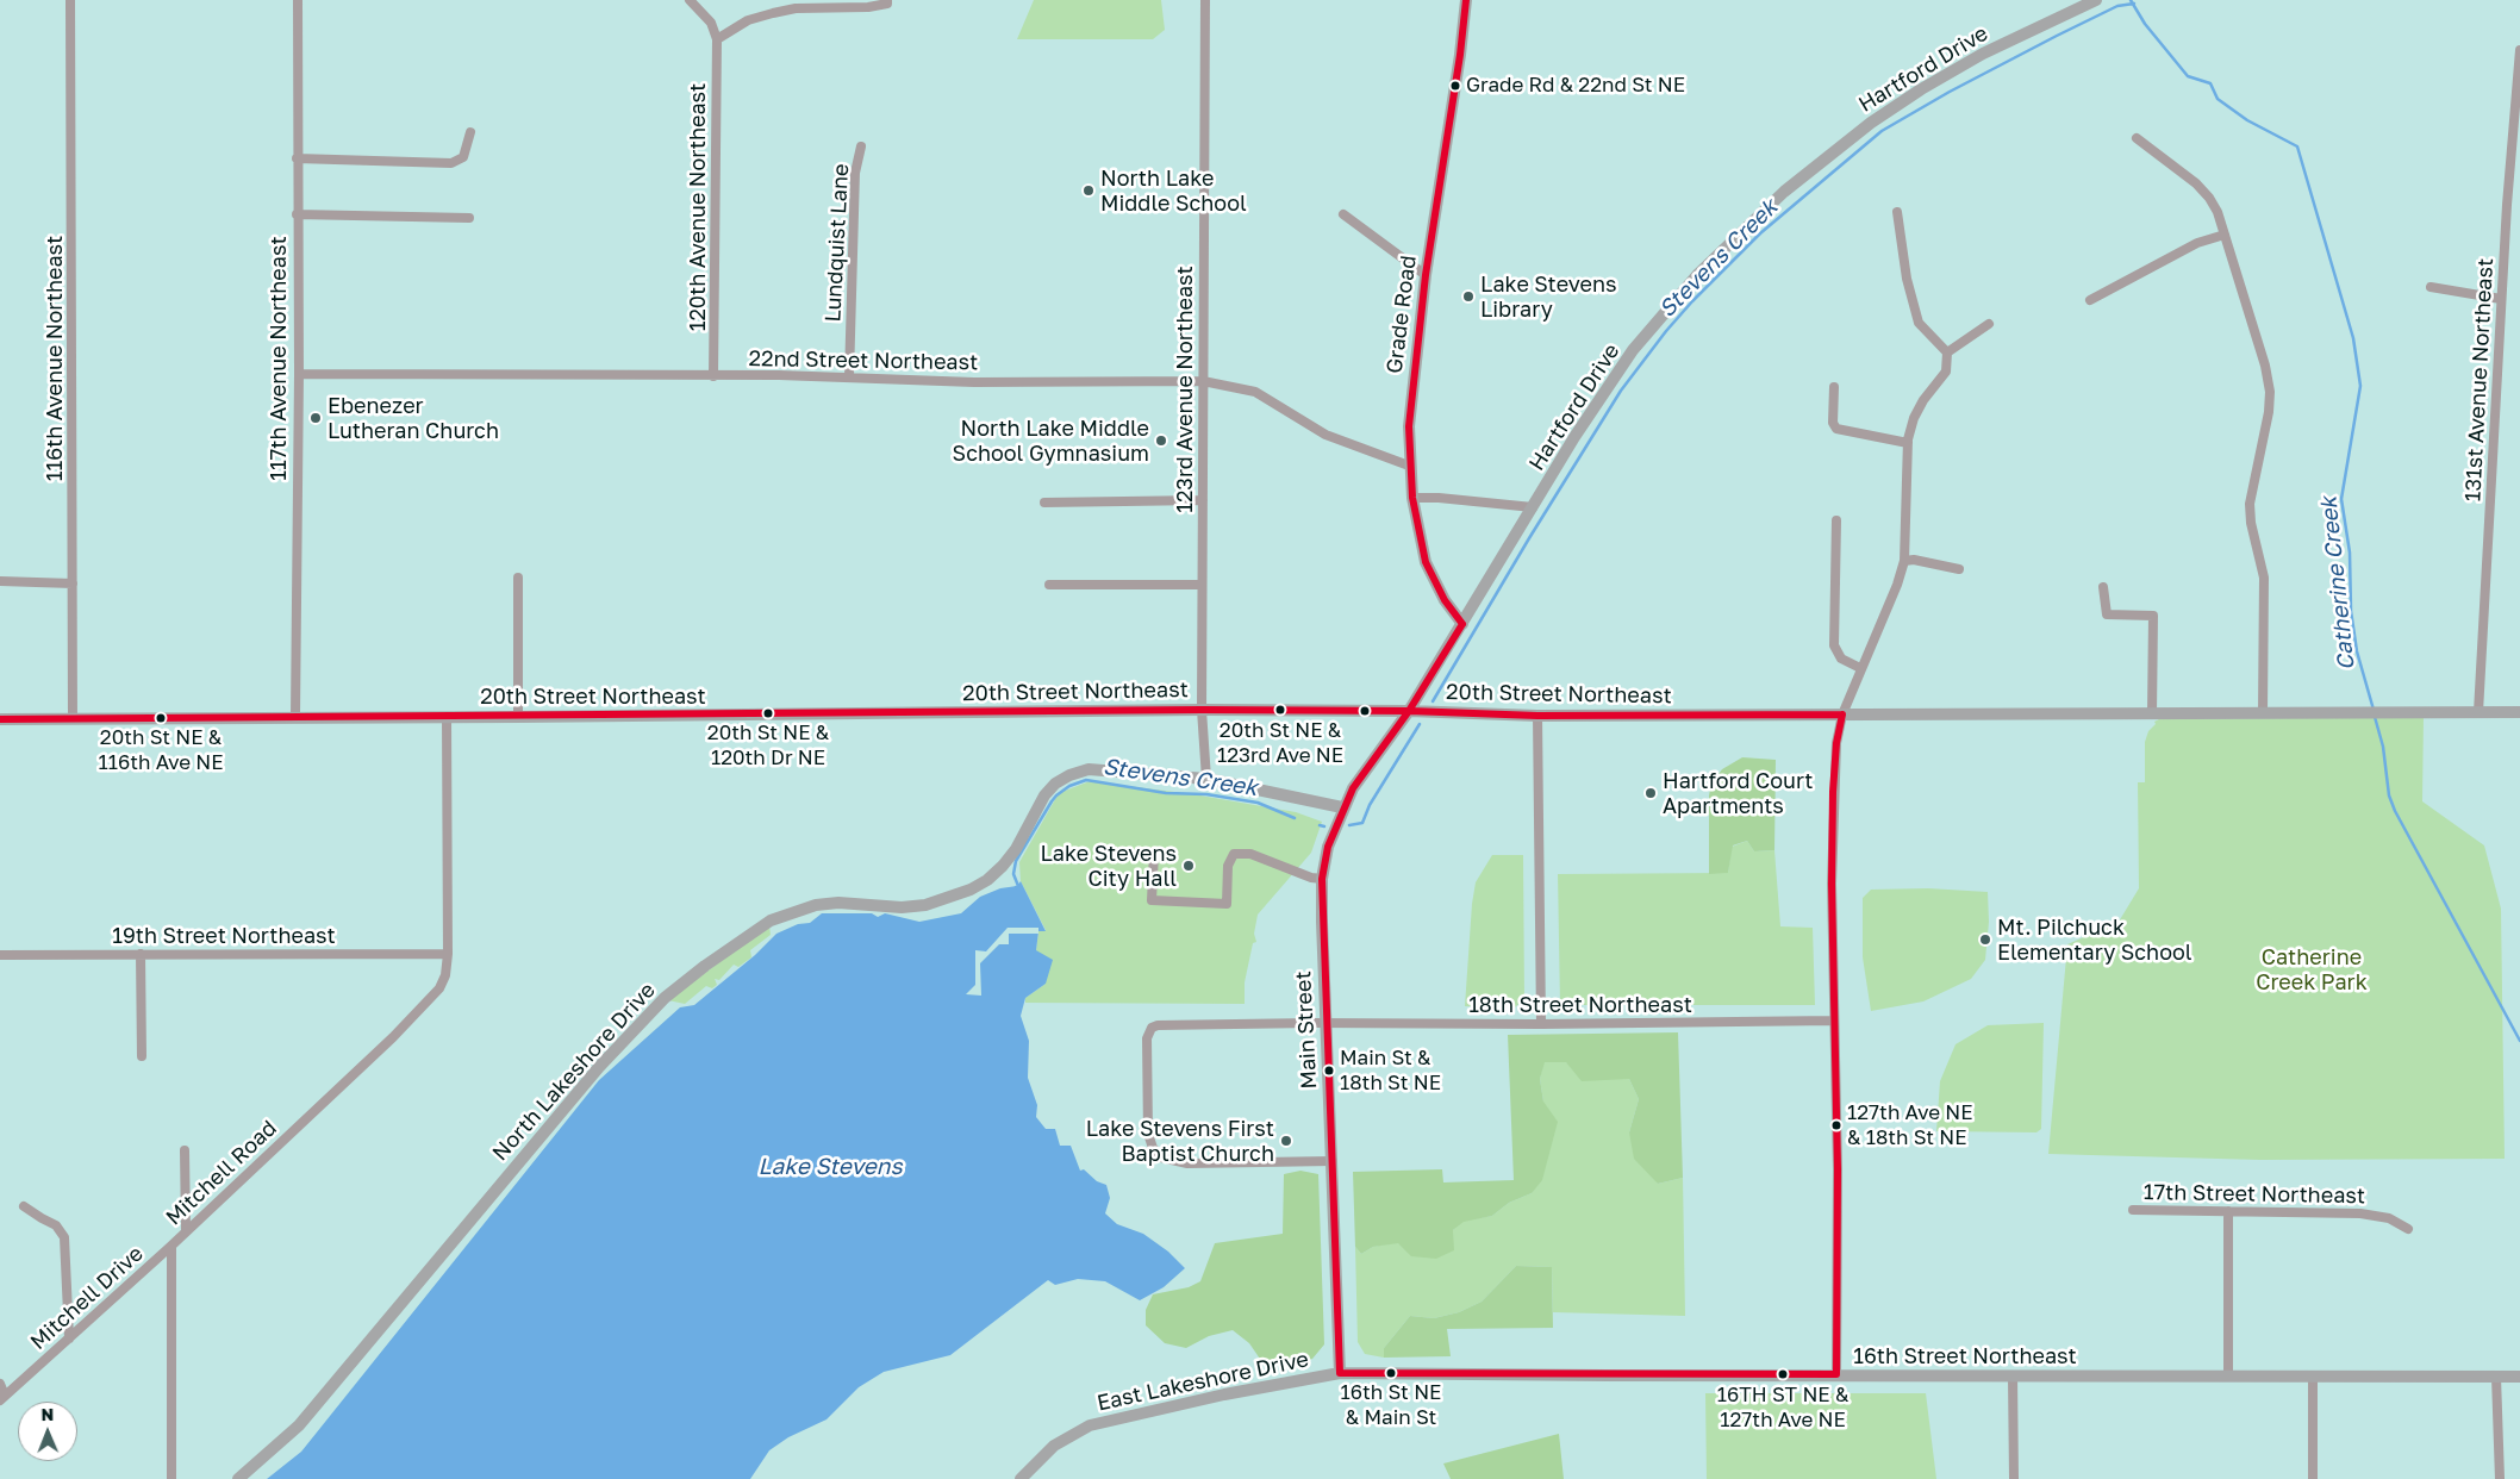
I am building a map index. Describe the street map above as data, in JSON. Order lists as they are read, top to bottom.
{
  "streets": {
    "street": [
      "Hartford Drive",
      "120th Avenue Northeast",
      "Lundquist Lane",
      "Grade Road",
      "116th Avenue Northeast",
      "117th Avenue Northeast",
      "22nd Street Northeast",
      "131st Avenue Northeast",
      "123rd Avenue Northeast",
      "20th Street Northeast",
      "19th Street Northeast",
      "18th Street Northeast",
      "Main Street",
      "North Lakeshore Drive",
      "Mitchell Road",
      "17th Street Northeast",
      "Mitchell Drive",
      "16th Street Northeast",
      "East Lakeshore Drive"
    ]
  },
  "crossings": [
    ["Hartford Drive", "Grade Road"],
    ["Hartford Drive", "20th Street Northeast"],
    ["Hartford Drive", "Main Street"],
    ["120th Avenue Northeast", "22nd Street Northeast"],
    ["Lundquist Lane", "22nd Street Northeast"],
    ["Grade Road", "22nd Street Northeast"],
    ["116th Avenue Northeast", "20th Street Northeast"],
    ["117th Avenue Northeast", "22nd Street Northeast"],
    ["117th Avenue Northeast", "20th Street Northeast"],
    ["22nd Street Northeast", "123rd Avenue Northeast"],
    ["131st Avenue Northeast", "20th Street Northeast"],
    ["123rd Avenue Northeast", "20th Street Northeast"],
    ["123rd Avenue Northeast", "North Lakeshore Drive"],
    ["20th Street Northeast", "Main Street"],
    ["20th Street Northeast", "Mitchell Road"],
    ["19th Street Northeast", "Mitchell Road"],
    ["18th Street Northeast", "Main Street"],
    ["Main Street", "North Lakeshore Drive"],
    ["Main Street", "16th Street Northeast"],
    ["Main Street", "East Lakeshore Drive"],
    ["Mitchell Road", "Mitchell Drive"],
    ["16th Street Northeast", "East Lakeshore Drive"]
  ],
  "water": ["Stevens Creek", "Catherine Creek", "Lake Stevens"],
  "parks": ["Catherine Creek Park"],
  "places": [
    "Grade Rd & 22nd St NE",
    "North Lake Middle School",
    "Lake Stevens Library",
    "Ebenezer Lutheran Church",
    "North Lake Middle School Gymnasium",
    "20th St NE & 123rd Ave NE",
    "20th St NE & 120th Dr NE",
    "20th St NE & 116th Ave NE",
    "Hartford Court Apartments",
    "Lake Stevens City Hall",
    "Mt. Pilchuck Elementary School",
    "Main St & 18th St NE",
    "127th Ave NE & 18th St NE",
    "Lake Stevens First Baptist Church",
    "16th St NE & Main St",
    "16TH ST NE & 127th Ave NE"
  ],
  "north": "top"
}
